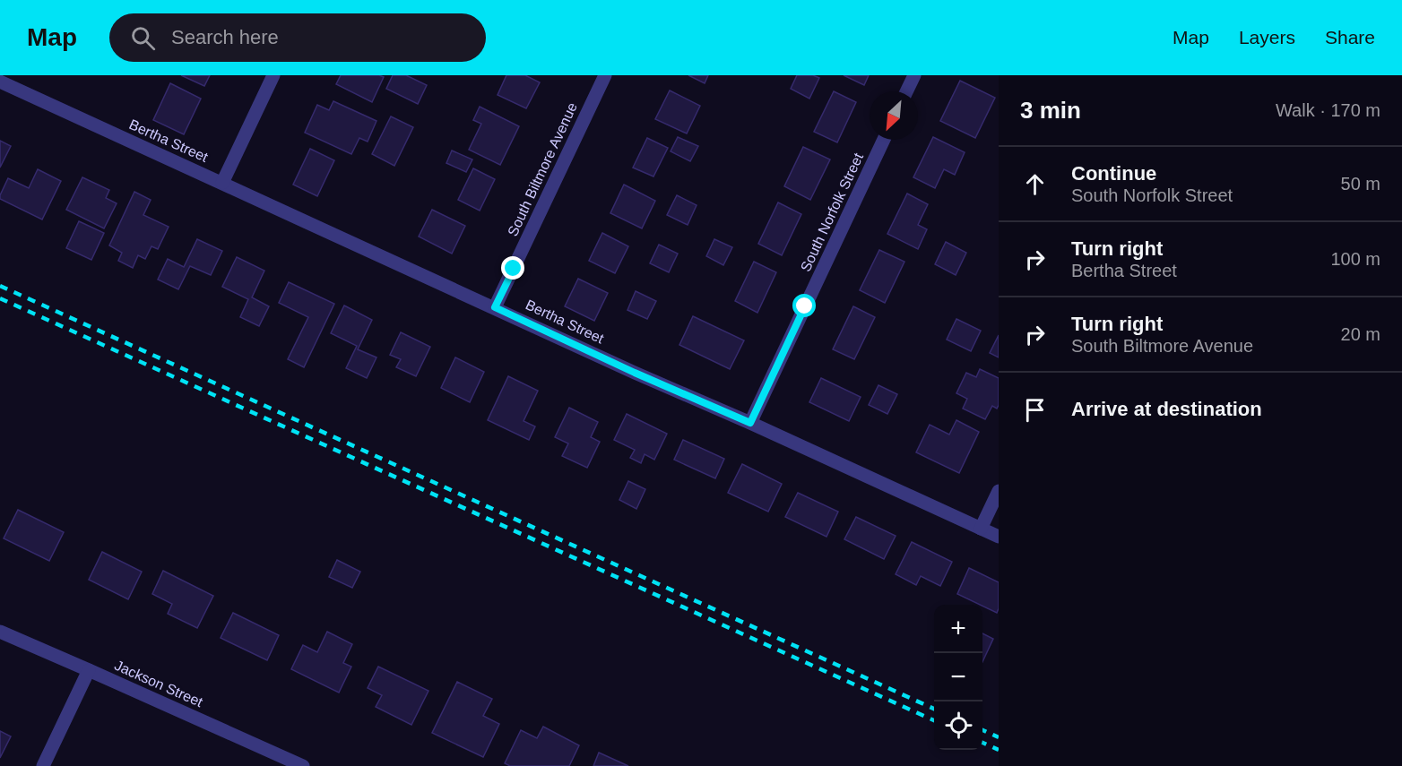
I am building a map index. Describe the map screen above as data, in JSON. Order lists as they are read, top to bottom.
{
  "streets": {
    "street": [
      "Bertha Street",
      "South Biltmore Avenue",
      "South Norfolk Street",
      "Jackson Street"
    ]
  },
  "crossings": [
    ["Bertha Street", "South Biltmore Avenue"],
    ["Bertha Street", "South Norfolk Street"]
  ],
  "north": "bottom left",
  "page": {
    "header": "Map",
    "search": "Search here",
    "nav": ["Map", "Layers", "Share"],
    "heading": ["3 min", "Walk · 170 m"],
    "list": [
      ["Continue", "South Norfolk Street", "50 m"],
      ["Turn right", "Bertha Street", "100 m"],
      ["Turn right", "South Biltmore Avenue", "20 m"],
      "Arrive at destination"
    ],
    "map_buttons": ["+", "−"]
  }
}
